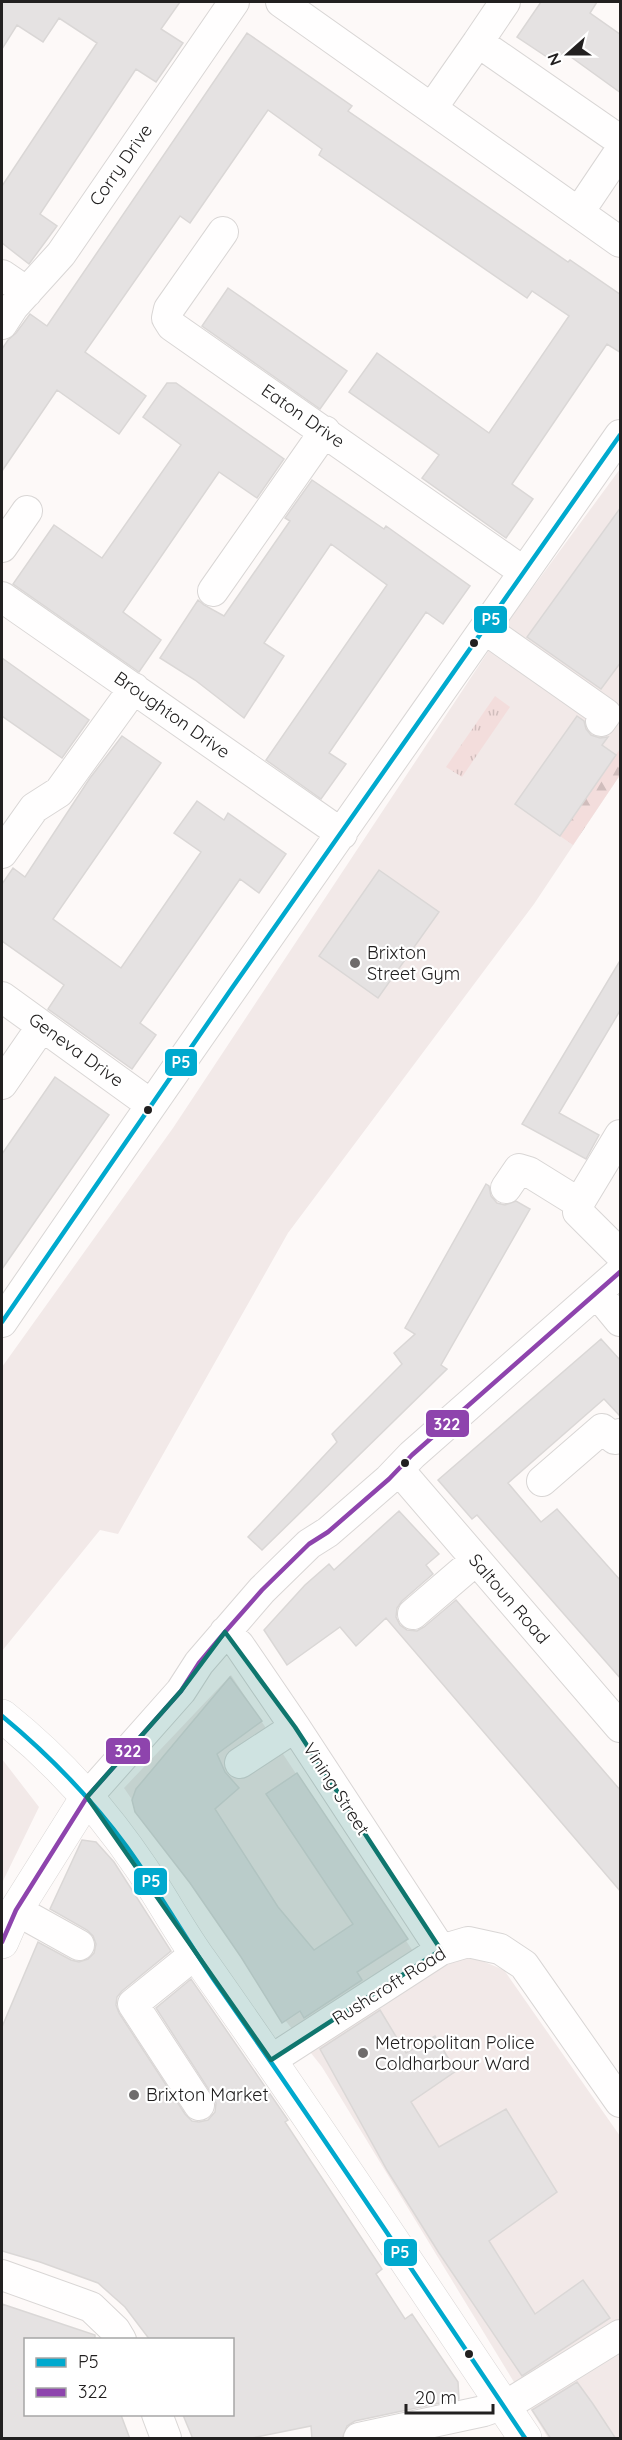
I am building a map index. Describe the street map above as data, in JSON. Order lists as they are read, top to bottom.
{
  "streets": {
    "street": [
      "Corry Drive",
      "Eaton Drive",
      "Broughton Drive",
      "Geneva Drive",
      "Saltoun Road",
      "Vining Street",
      "Rushcroft Road"
    ]
  },
  "crossings": [
    ["Vining Street", "Rushcroft Road"]
  ],
  "places": ["Brixton Street Gym", "Metropolitan Police Coldharbour Ward", "Brixton Market"],
  "lines": ["transit line P5", "transit line 322"],
  "legend": ["P5", "322"],
  "scale_bar": "20 m",
  "north": "left"
}
